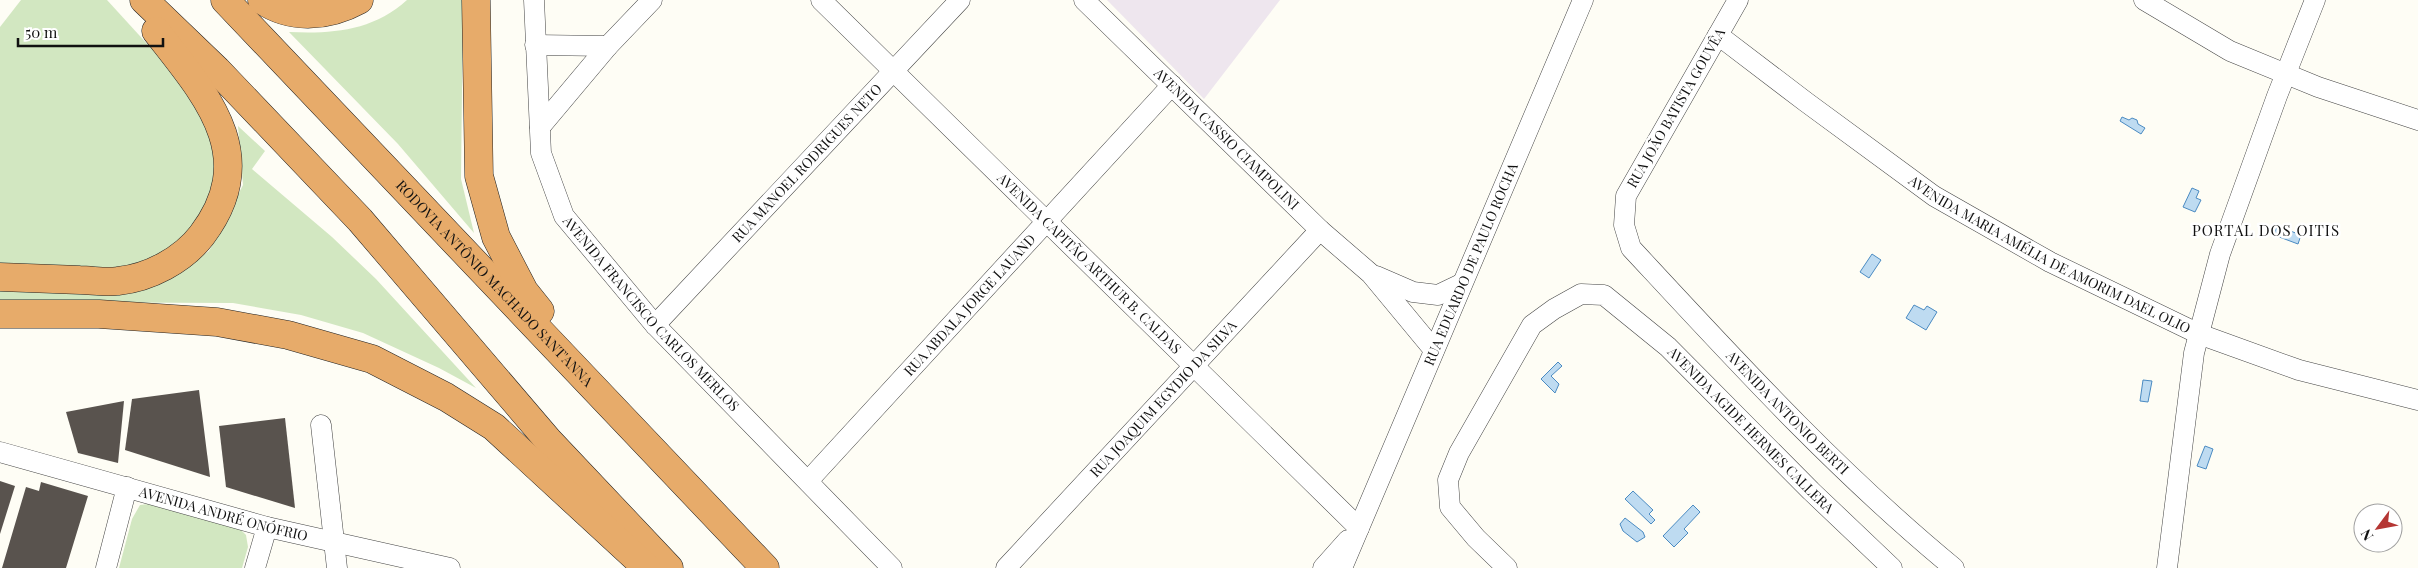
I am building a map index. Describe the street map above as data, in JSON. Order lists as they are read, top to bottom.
{
  "streets": {
    "highway": ["RODOVIA ANTÔNIO MACHADO SANT'ANNA"],
    "street": [
      "RUA JOÃO BATISTA GOUVÊA",
      "AVENIDA CASSIO CIAMPOLINI",
      "RUA MANOEL RODRIGUES NETO",
      "AVENIDA MARIA AMÉLIA DE AMORIM DAEL OLIO",
      "AVENIDA CAPITÃO ARTHUR B. CALDAS",
      "RUA EDUARDO DE PAULO ROCHA",
      "RUA ABDALA JORGE LAUAND",
      "AVENIDA FRANCISCO CARLOS MERLOS",
      "RUA JOAQUIM EGYDIO DA SILVA",
      "AVENIDA ANTONIO BERTI",
      "AVENIDA AGIDE HERMES CALLERA",
      "AVENIDA ANDRÉ ONÓFRIO"
    ]
  },
  "crossings": [
    ["RUA JOÃO BATISTA GOUVÊA", "AVENIDA MARIA AMÉLIA DE AMORIM DAEL OLIO"],
    ["RUA JOÃO BATISTA GOUVÊA", "AVENIDA ANTONIO BERTI"],
    ["AVENIDA CASSIO CIAMPOLINI", "RUA ABDALA JORGE LAUAND"],
    ["AVENIDA CASSIO CIAMPOLINI", "RUA JOAQUIM EGYDIO DA SILVA"],
    ["RUA MANOEL RODRIGUES NETO", "AVENIDA CAPITÃO ARTHUR B. CALDAS"],
    ["RUA MANOEL RODRIGUES NETO", "AVENIDA FRANCISCO CARLOS MERLOS"],
    ["AVENIDA CAPITÃO ARTHUR B. CALDAS", "RUA EDUARDO DE PAULO ROCHA"],
    ["AVENIDA CAPITÃO ARTHUR B. CALDAS", "RUA ABDALA JORGE LAUAND"],
    ["AVENIDA CAPITÃO ARTHUR B. CALDAS", "RUA JOAQUIM EGYDIO DA SILVA"],
    ["RUA ABDALA JORGE LAUAND", "AVENIDA FRANCISCO CARLOS MERLOS"]
  ],
  "districts": ["PORTAL DOS OITIS"],
  "scale_bar": "50 m",
  "north": "bottom left"
}
